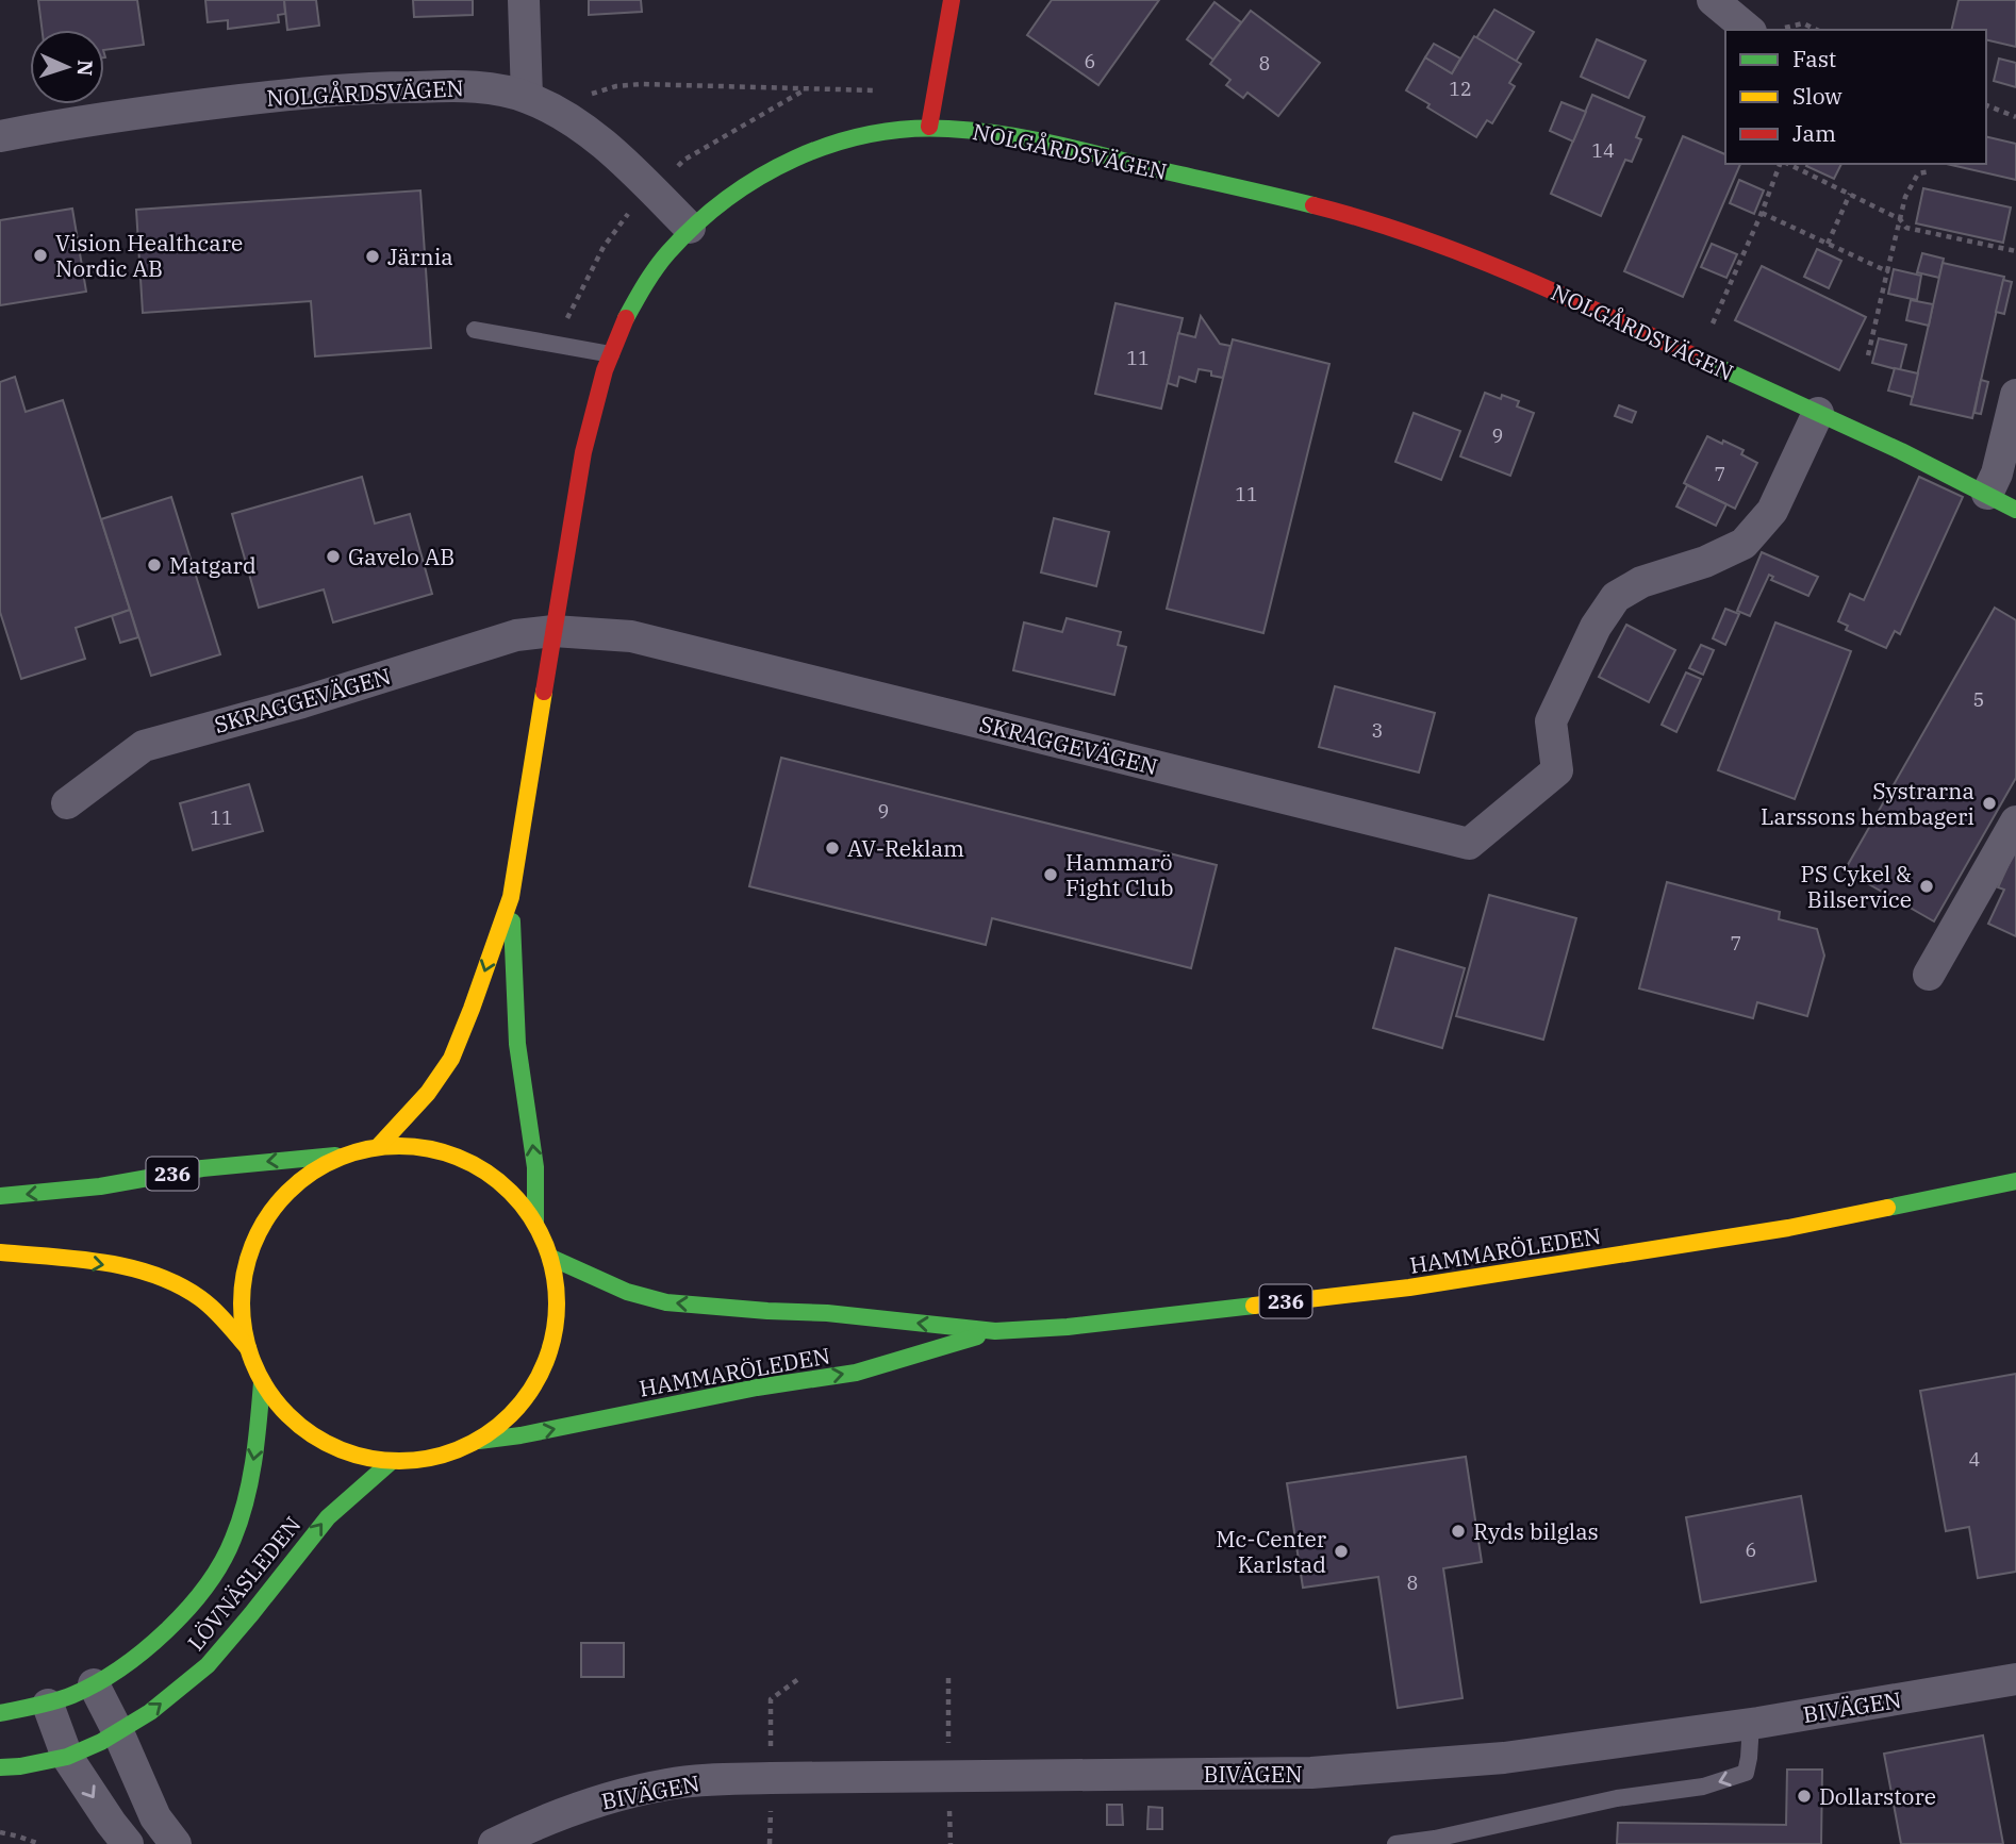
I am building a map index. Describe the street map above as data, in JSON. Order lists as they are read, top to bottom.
{
  "streets": {
    "street": [
      "NOLGÅRDSVÄGEN",
      "SKRAGGEVÄGEN",
      "236",
      "HAMMARÖLEDEN",
      "LÖVNÄSLEDEN",
      "BIVÄGEN"
    ]
  },
  "crossings": [
    ["NOLGÅRDSVÄGEN", "SKRAGGEVÄGEN"],
    ["236", "HAMMARÖLEDEN"],
    ["236", "LÖVNÄSLEDEN"]
  ],
  "places": [
    "Vision Healthcare Nordic AB",
    "Järnia",
    "Gavelo AB",
    "Matgard",
    "Systrarna Larssons hembageri",
    "AV-Reklam",
    "Hammarö Fight Club",
    "PS Cykel & Bilservice",
    "Ryds bilglas",
    "Mc-Center Karlstad",
    "Dollarstore"
  ],
  "house_numbers": [
    "6",
    "8",
    "12",
    "14",
    "11",
    "9",
    "7",
    "11",
    "5",
    "3",
    "9",
    "11",
    "7",
    "4",
    "6",
    "8"
  ],
  "legend": ["Fast", "Slow", "Jam"],
  "north": "right"
}
